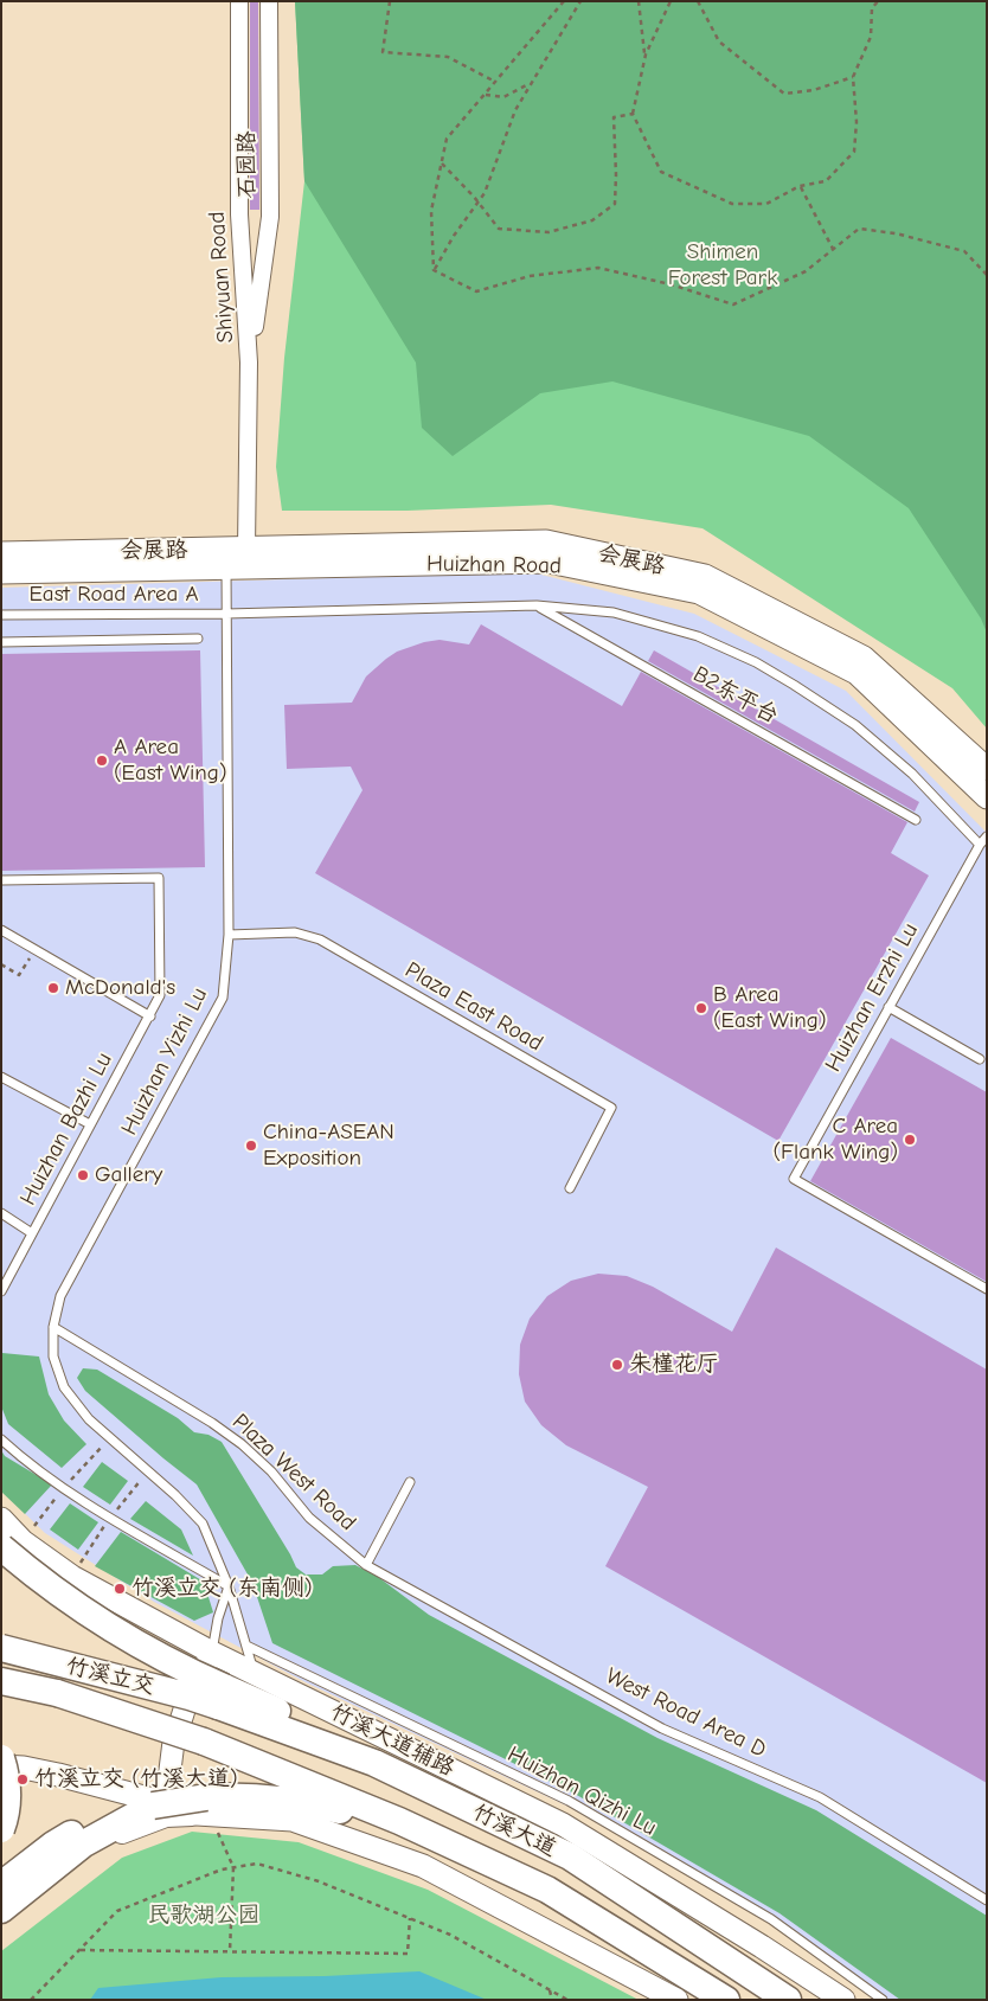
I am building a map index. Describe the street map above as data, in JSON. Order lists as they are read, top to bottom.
{
  "streets": {
    "highway": ["竹溪立交", "竹溪大道"],
    "main road": ["会展路", "Huizhan Road", "竹溪大道辅路"],
    "street": ["石园路", "Shiyuan Road"],
    "lane": [
      "East Road Area A",
      "B2东平台",
      "Huizhan Erzhi Lu",
      "Plaza East Road",
      "Huizhan Yizhi Lu",
      "Huizhan Bazhi Lu",
      "Plaza West Road",
      "West Road Area D",
      "Huizhan Qizhi Lu"
    ]
  },
  "crossings": [
    ["石园路", "Shiyuan Road"],
    ["Shiyuan Road", "会展路"],
    ["Huizhan Road", "Huizhan Yizhi Lu"],
    ["East Road Area A", "B2东平台"],
    ["East Road Area A", "Huizhan Erzhi Lu"],
    ["East Road Area A", "Huizhan Yizhi Lu"],
    ["Plaza East Road", "Huizhan Yizhi Lu"],
    ["Huizhan Yizhi Lu", "Plaza West Road"],
    ["Huizhan Yizhi Lu", "竹溪大道辅路"],
    ["Huizhan Yizhi Lu", "Huizhan Qizhi Lu"],
    ["Plaza West Road", "West Road Area D"],
    ["竹溪立交", "竹溪大道"]
  ],
  "parks": ["Shimen Forest Park", "民歌湖公园"],
  "places": [
    "A Area (East Wing)",
    "McDonald's",
    "B Area (East Wing)",
    "C Area (Flank Wing)",
    "China-ASEAN Exposition",
    "Gallery",
    "朱槿花厅",
    "竹溪立交 (东南侧)",
    "竹溪立交 (竹溪大道)"
  ]
}
